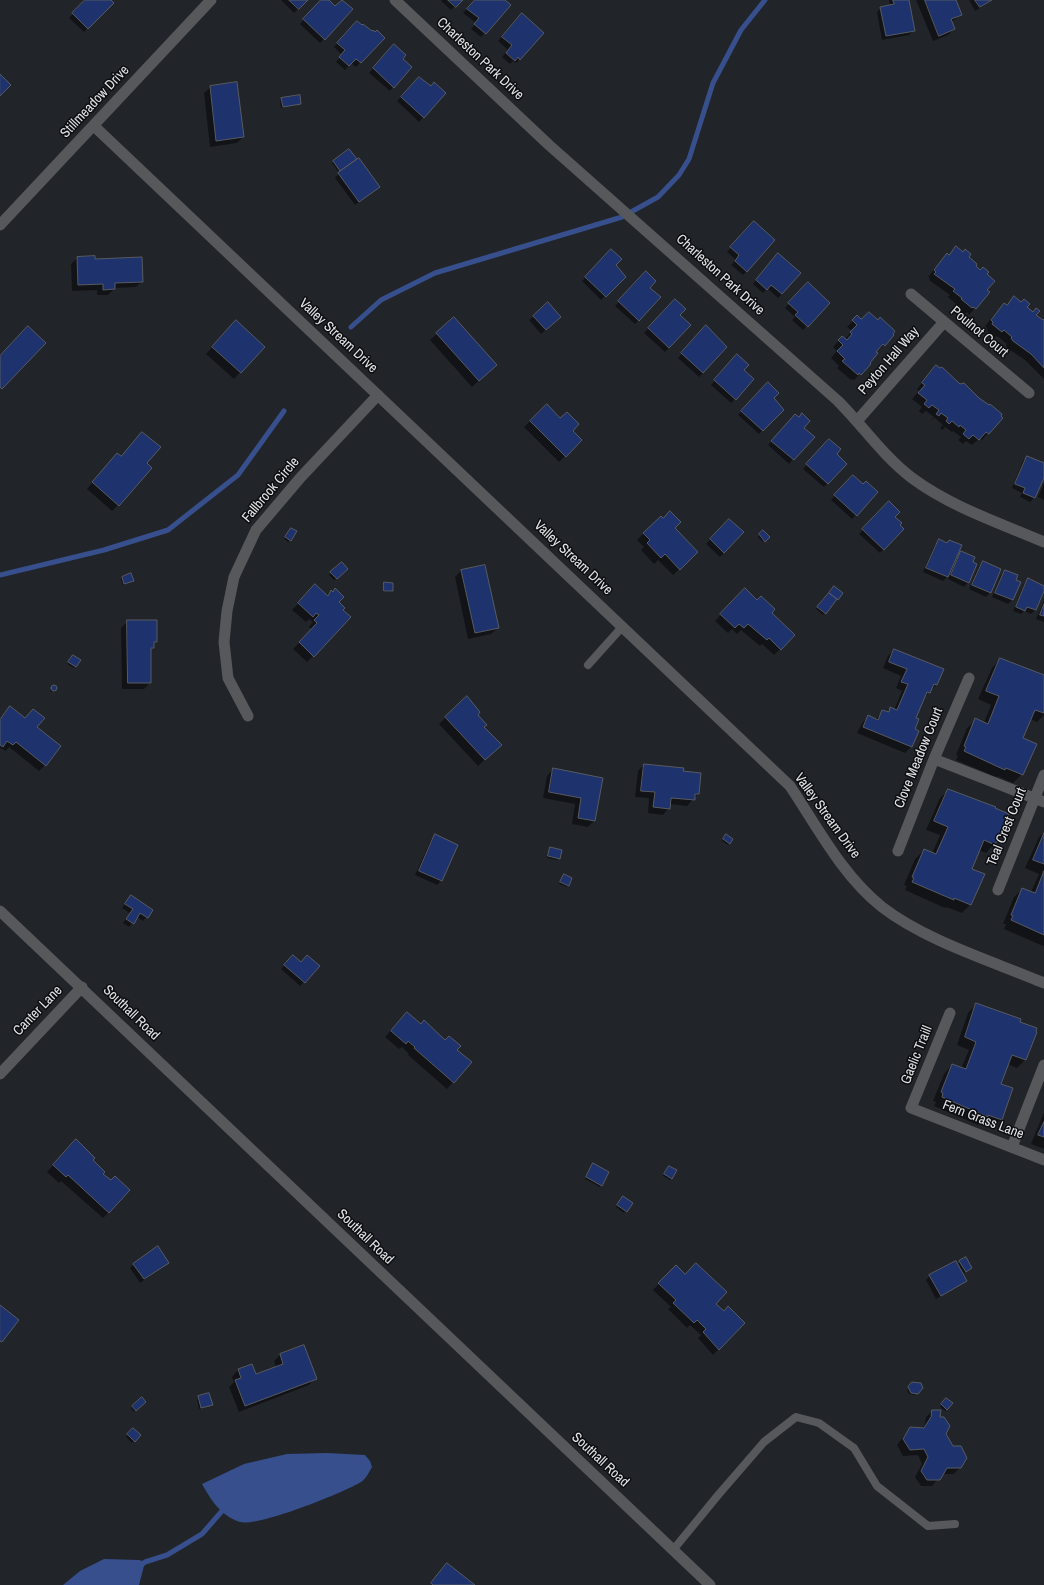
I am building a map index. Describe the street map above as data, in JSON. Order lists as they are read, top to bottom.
{
  "streets": {
    "street": [
      "Charleston Park Drive",
      "Stillmeadow Drive",
      "Poulnot Court",
      "Valley Stream Drive",
      "Peyton Hall Way",
      "Fallbrook Circle",
      "Clove Meadow Court",
      "Teal Crest Court",
      "Canter Lane",
      "Southall Road",
      "Gaelic Traill",
      "Fern Grass Lane"
    ]
  },
  "crossings": [
    ["Charleston Park Drive", "Peyton Hall Way"],
    ["Stillmeadow Drive", "Valley Stream Drive"],
    ["Poulnot Court", "Peyton Hall Way"],
    ["Valley Stream Drive", "Fallbrook Circle"],
    ["Canter Lane", "Southall Road"],
    ["Gaelic Traill", "Fern Grass Lane"]
  ]
}
